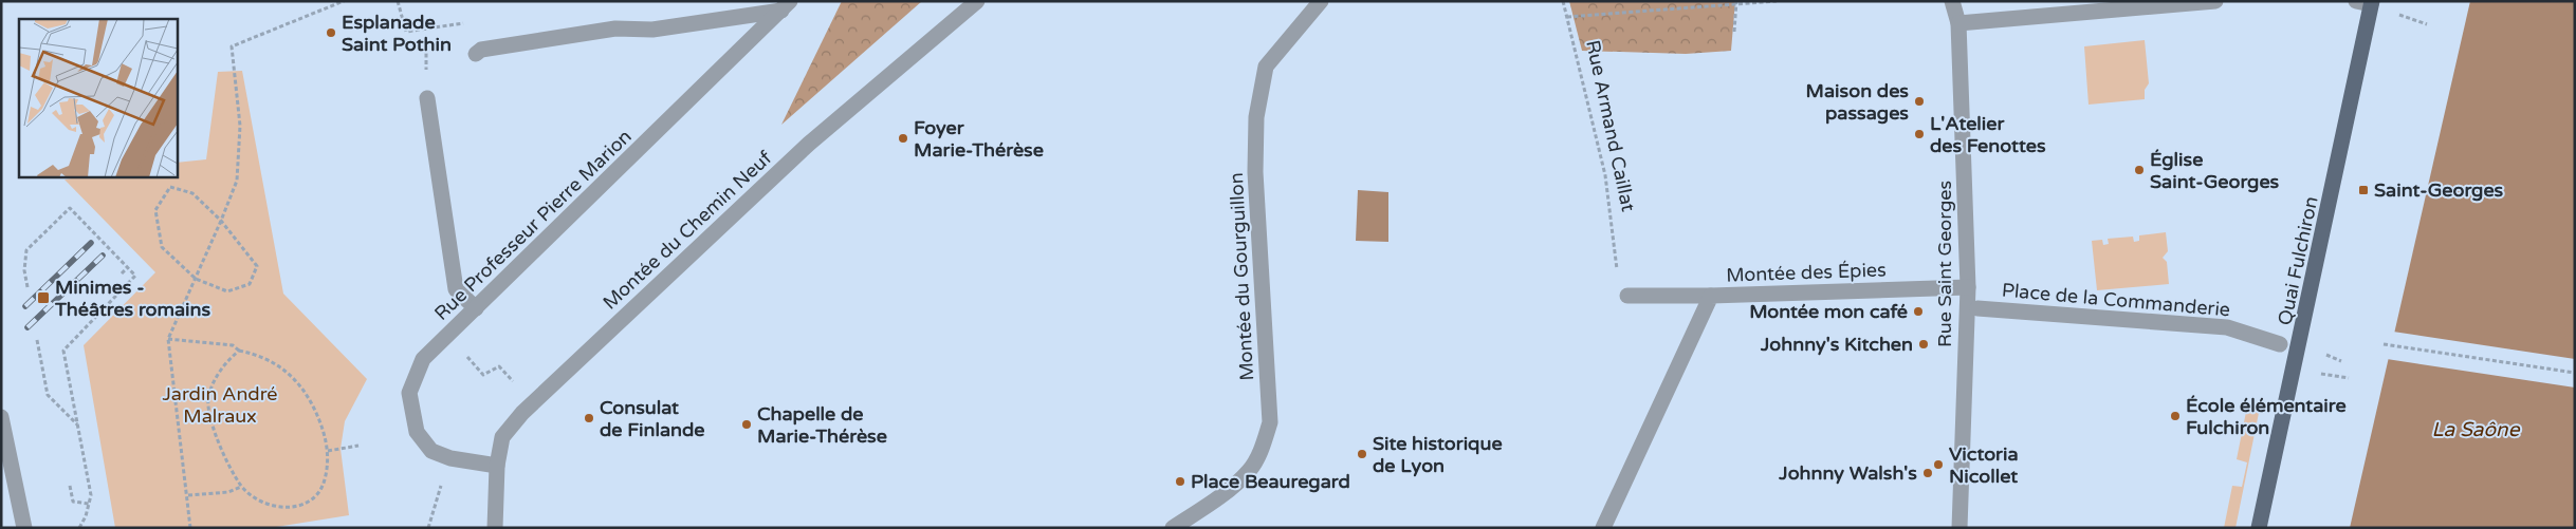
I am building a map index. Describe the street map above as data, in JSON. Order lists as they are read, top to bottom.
{
  "streets": {
    "main road": ["Quai Fulchiron"],
    "street": [
      "Rue Professeur Pierre Marion",
      "Montée du Chemin Neuf",
      "Rue Saint Georges",
      "Montée des Épies",
      "Montée du Gourguillon",
      "Place de la Commanderie"
    ],
    "path": ["Rue Armand Caillat"]
  },
  "crossings": [
    ["Rue Professeur Pierre Marion", "Montée du Chemin Neuf"],
    ["Rue Saint Georges", "Montée des Épies"]
  ],
  "water": ["La Saône"],
  "parks": ["Jardin André Malraux"],
  "places": {
    "other": [
      "Esplanade Saint Pothin",
      "Maison des passages",
      "L'Atelier des Fenottes",
      "Foyer Marie-Thérèse",
      "Église Saint-Georges",
      "Montée mon café",
      "Johnny's Kitchen",
      "École élémentaire Fulchiron",
      "Consulat de Finlande",
      "Chapelle de Marie-Thérèse",
      "Site historique de Lyon",
      "Victoria Nicollet",
      "Johnny Walsh's",
      "Place Beauregard"
    ],
    "transit": ["Saint-Georges", "Minimes - Théâtres romains"]
  }
}
